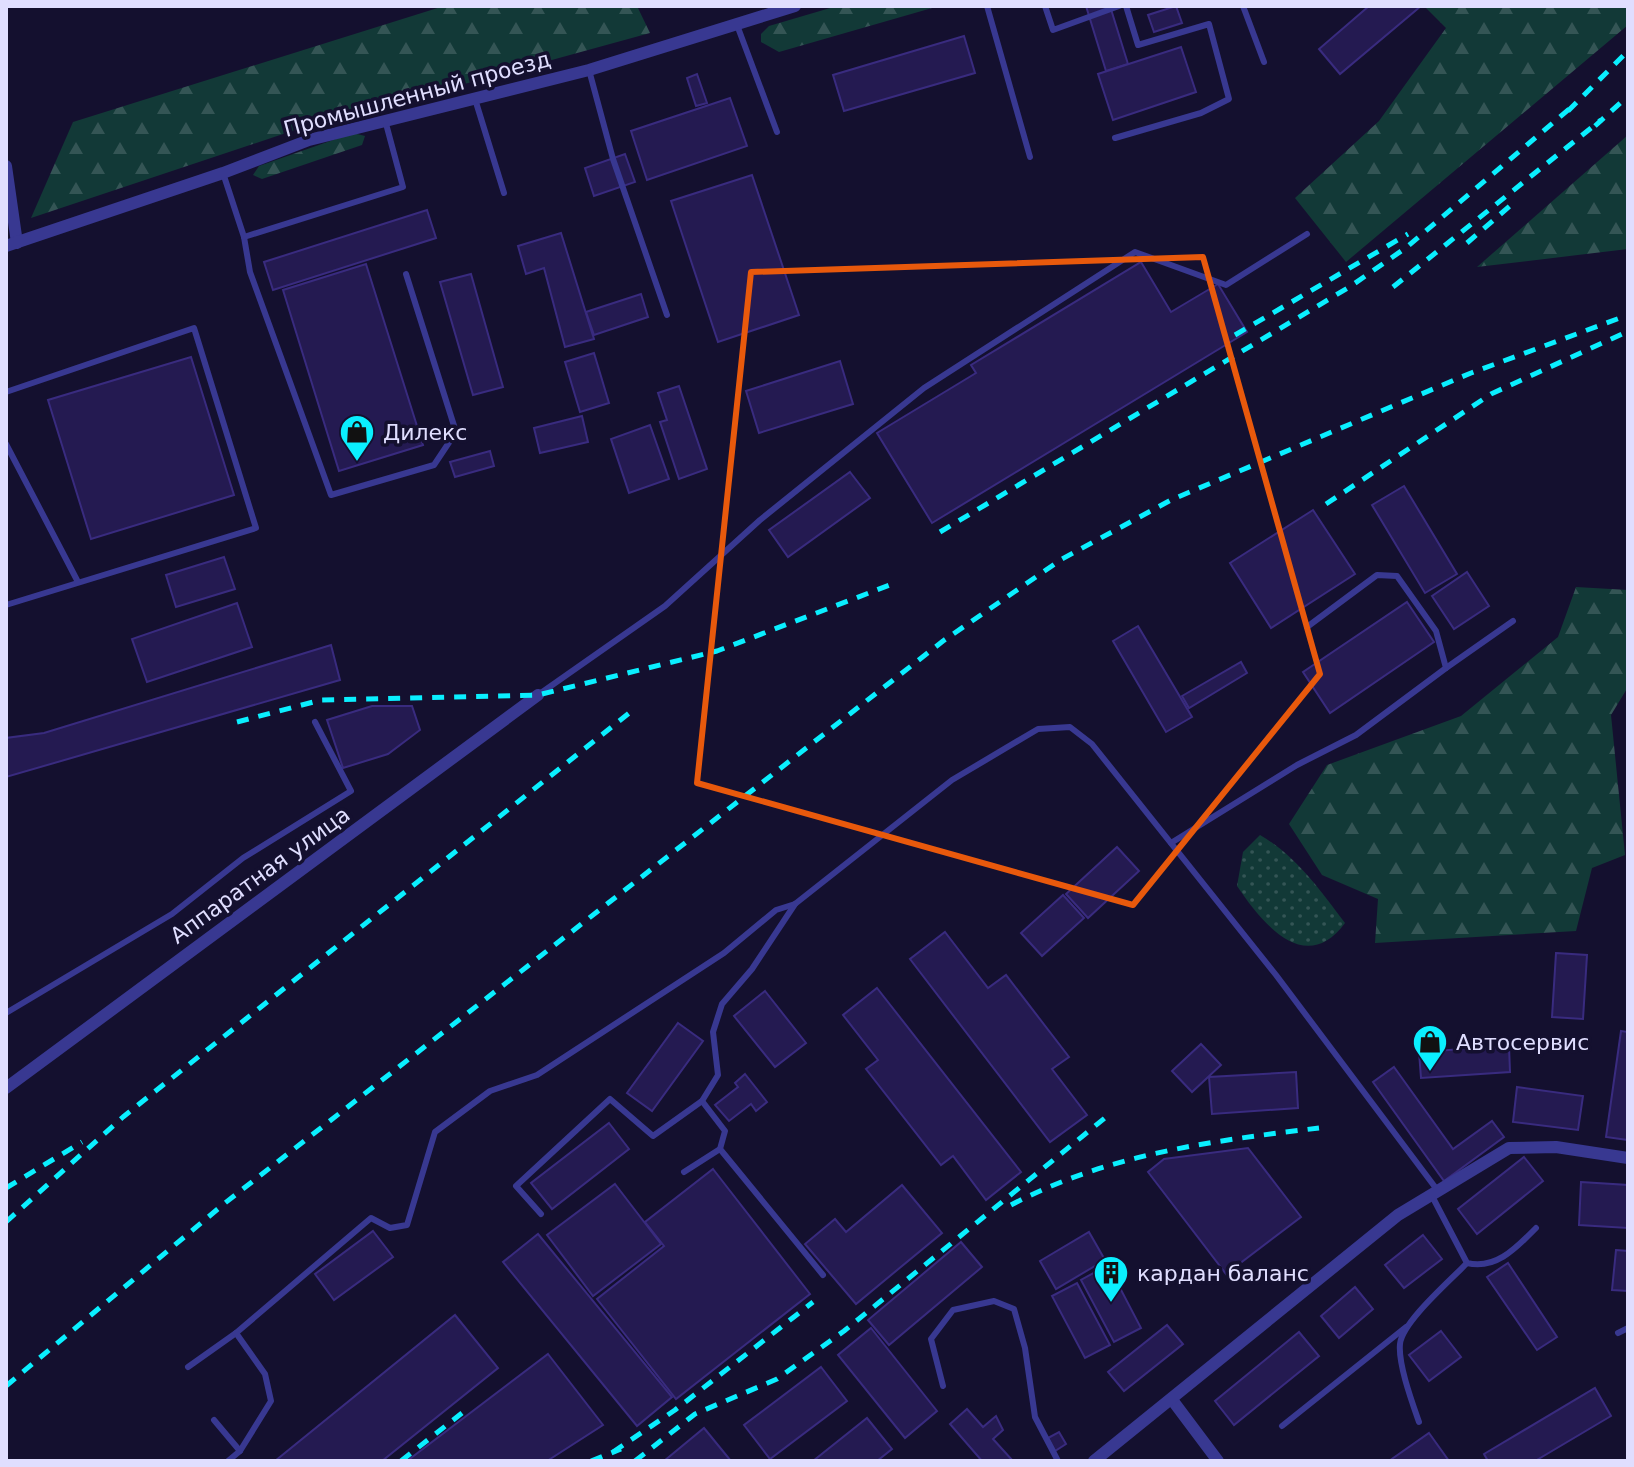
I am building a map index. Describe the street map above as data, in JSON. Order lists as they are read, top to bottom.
{
  "streets": {
    "street": ["Промышленный проезд", "Аппаратная улица"]
  },
  "places": {
    "shop": ["Дилекс", "Автосервис"],
    "building": ["кардан баланс"]
  }
}
